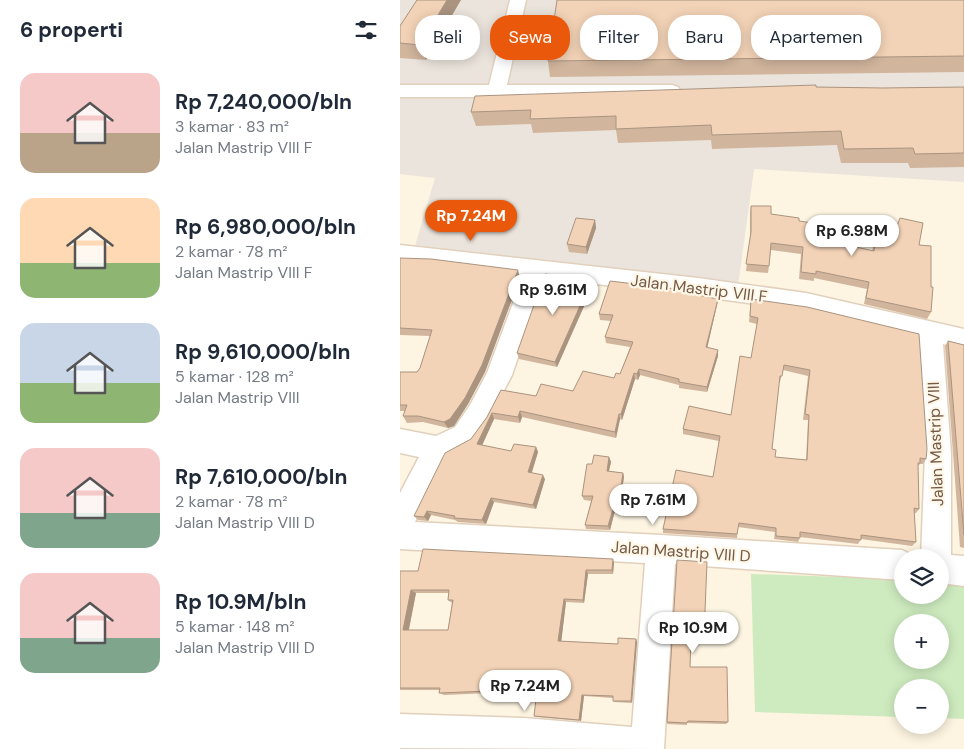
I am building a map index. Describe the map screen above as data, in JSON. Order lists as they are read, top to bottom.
{
  "streets": {
    "street": ["Jalan Mastrip VIII F", "Jalan Mastrip VIII", "Jalan Mastrip VIII D"]
  },
  "crossings": [
    ["Jalan Mastrip VIII F", "Jalan Mastrip VIII"]
  ],
  "page": {
    "heading": "6 properti",
    "chip": [
      "Beli",
      "Sewa",
      "Filter",
      "Baru",
      "Apartemen"
    ],
    "list": [
      {
        "name": "Rp 7,240,000/bln",
        "note": "3 kamar · 83 m² · Jalan Mastrip VIII F"
      },
      {
        "name": "Rp 6,980,000/bln",
        "note": "2 kamar · 78 m² · Jalan Mastrip VIII F"
      },
      {
        "name": "Rp 9,610,000/bln",
        "note": "5 kamar · 128 m² · Jalan Mastrip VIII"
      },
      {
        "name": "Rp 7,610,000/bln",
        "note": "2 kamar · 78 m² · Jalan Mastrip VIII D"
      },
      {
        "name": "Rp 10.9M/bln",
        "note": "5 kamar · 148 m² · Jalan Mastrip VIII D"
      }
    ],
    "price": [
      "Rp 7.24M",
      "Rp 6.98M",
      "Rp 9.61M",
      "Rp 7.61M",
      "Rp 10.9M",
      "Rp 7.24M"
    ],
    "map_buttons": ["+", "−"]
  }
}
